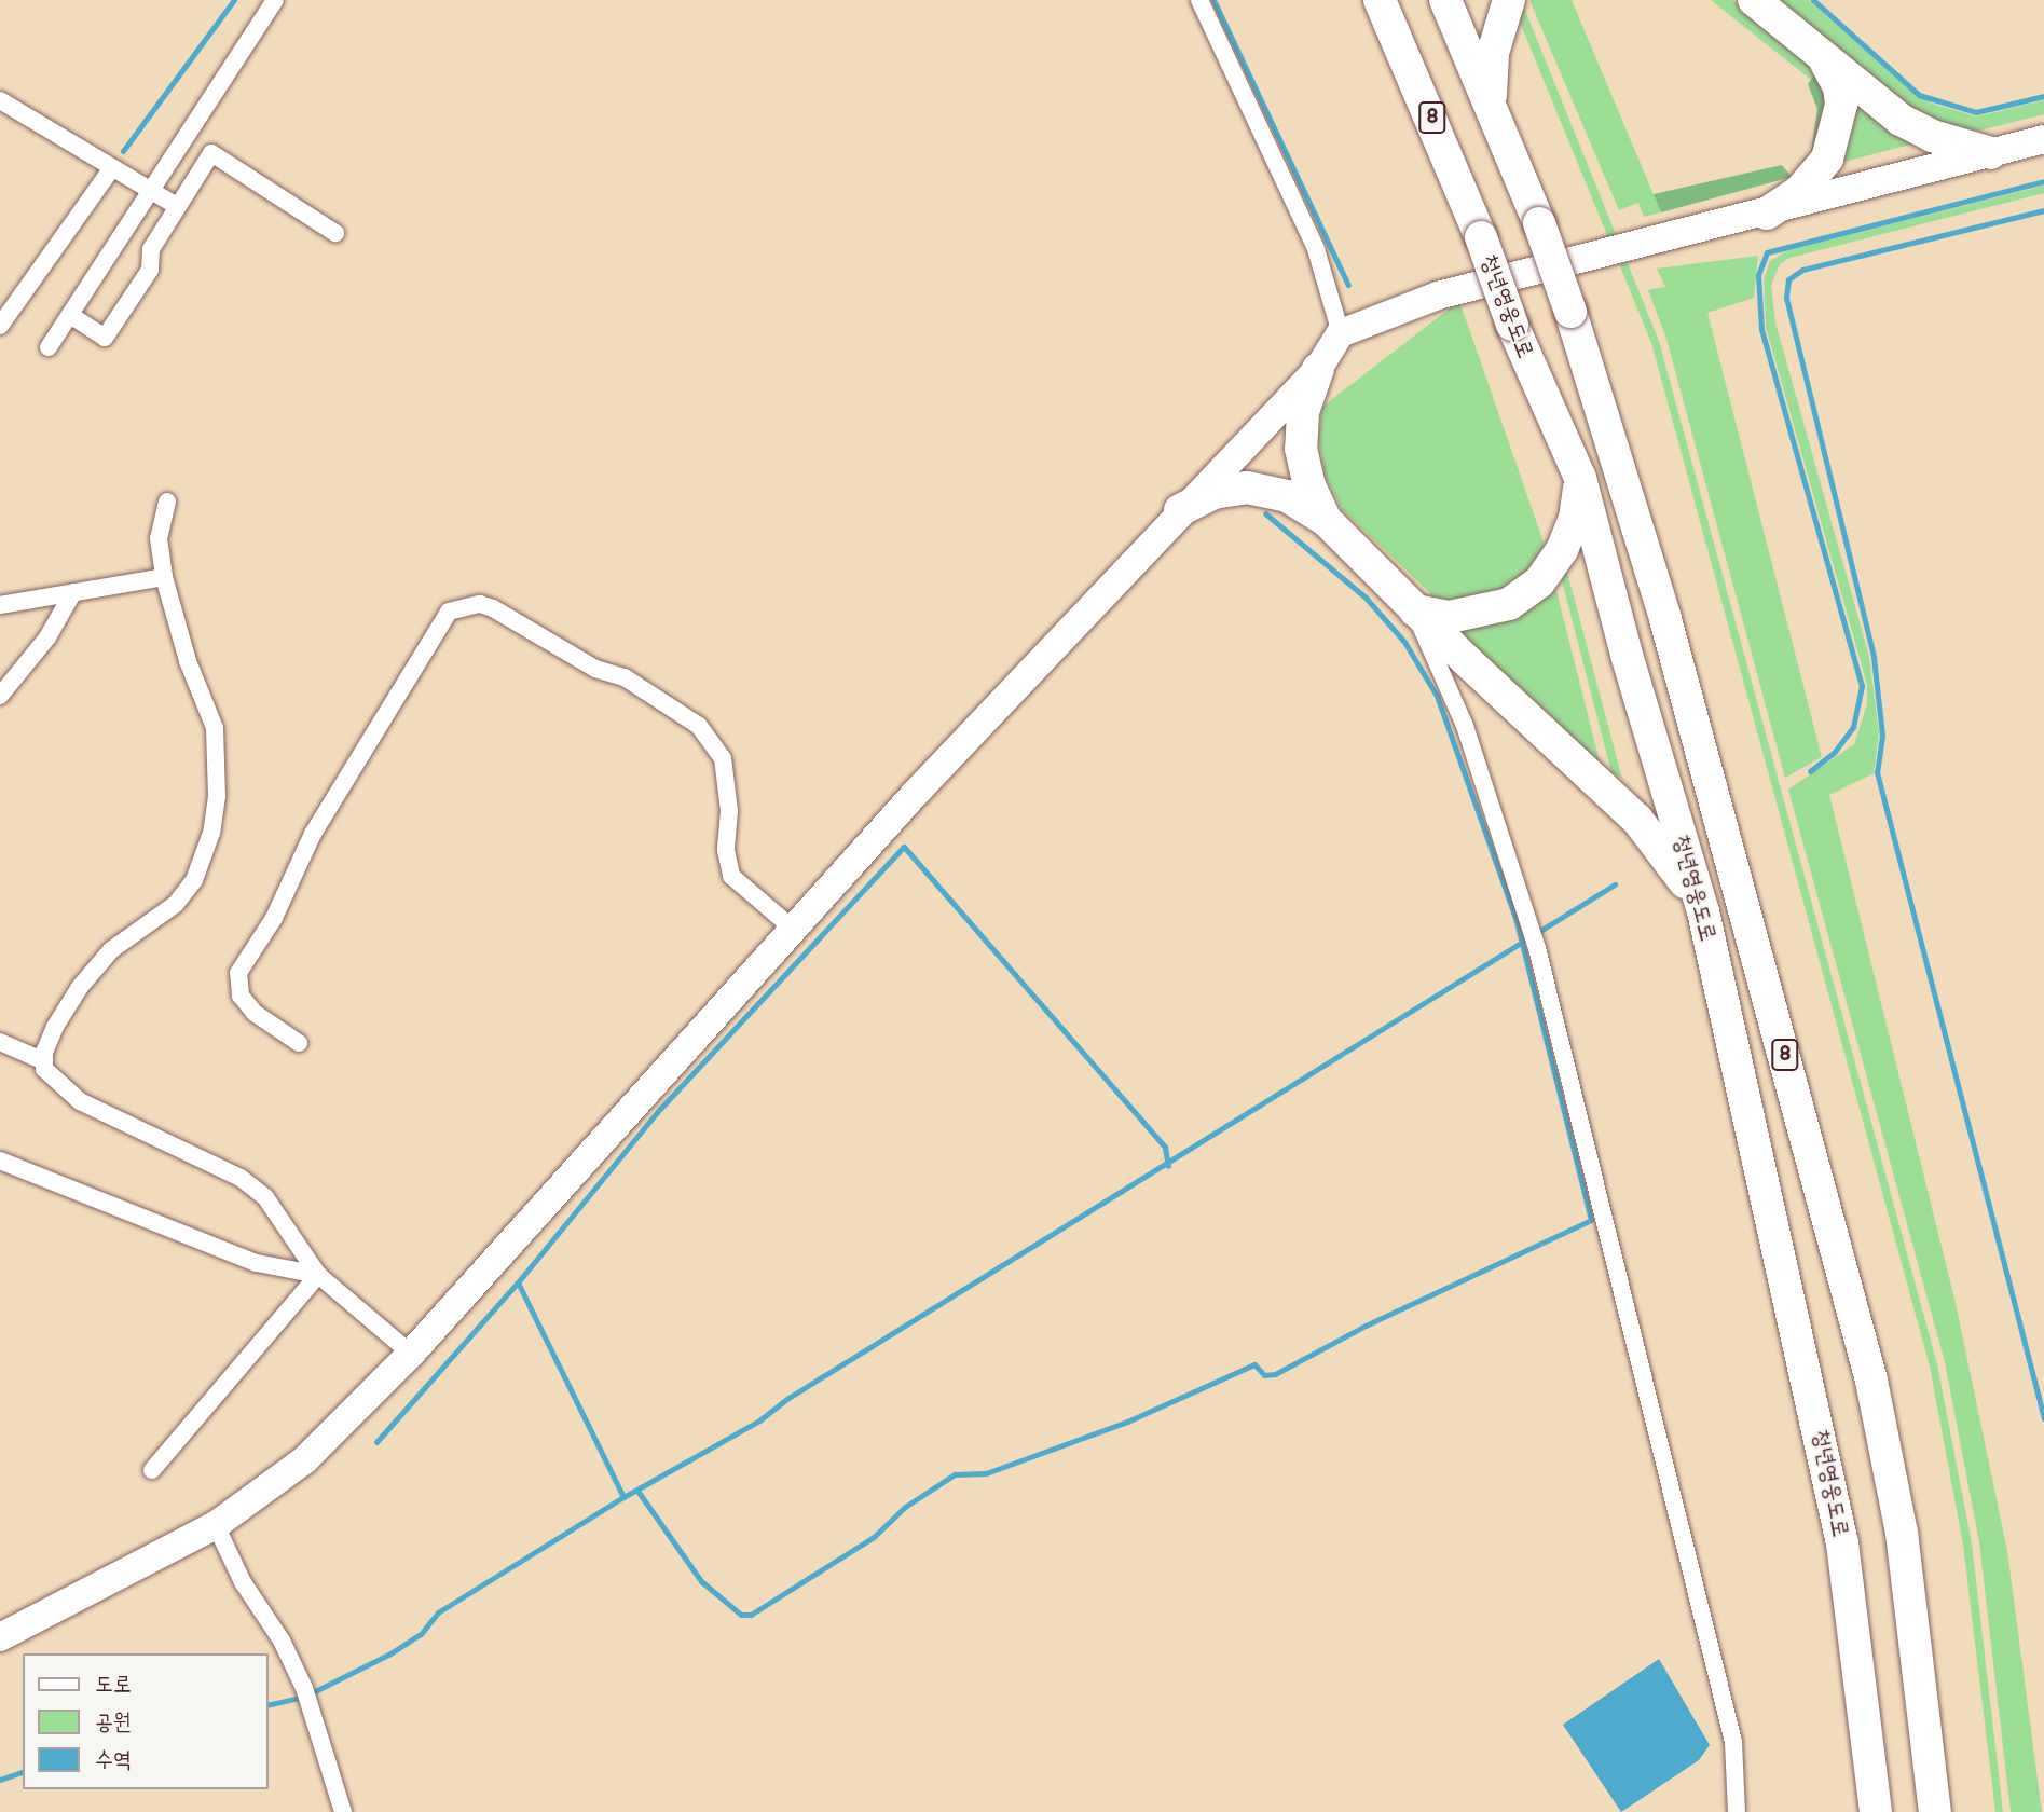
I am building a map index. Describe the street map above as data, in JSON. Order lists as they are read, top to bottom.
{
  "streets": {
    "highway": ["8", "청년영웅도로"]
  },
  "legend": ["도로", "공원", "수역"]
}
